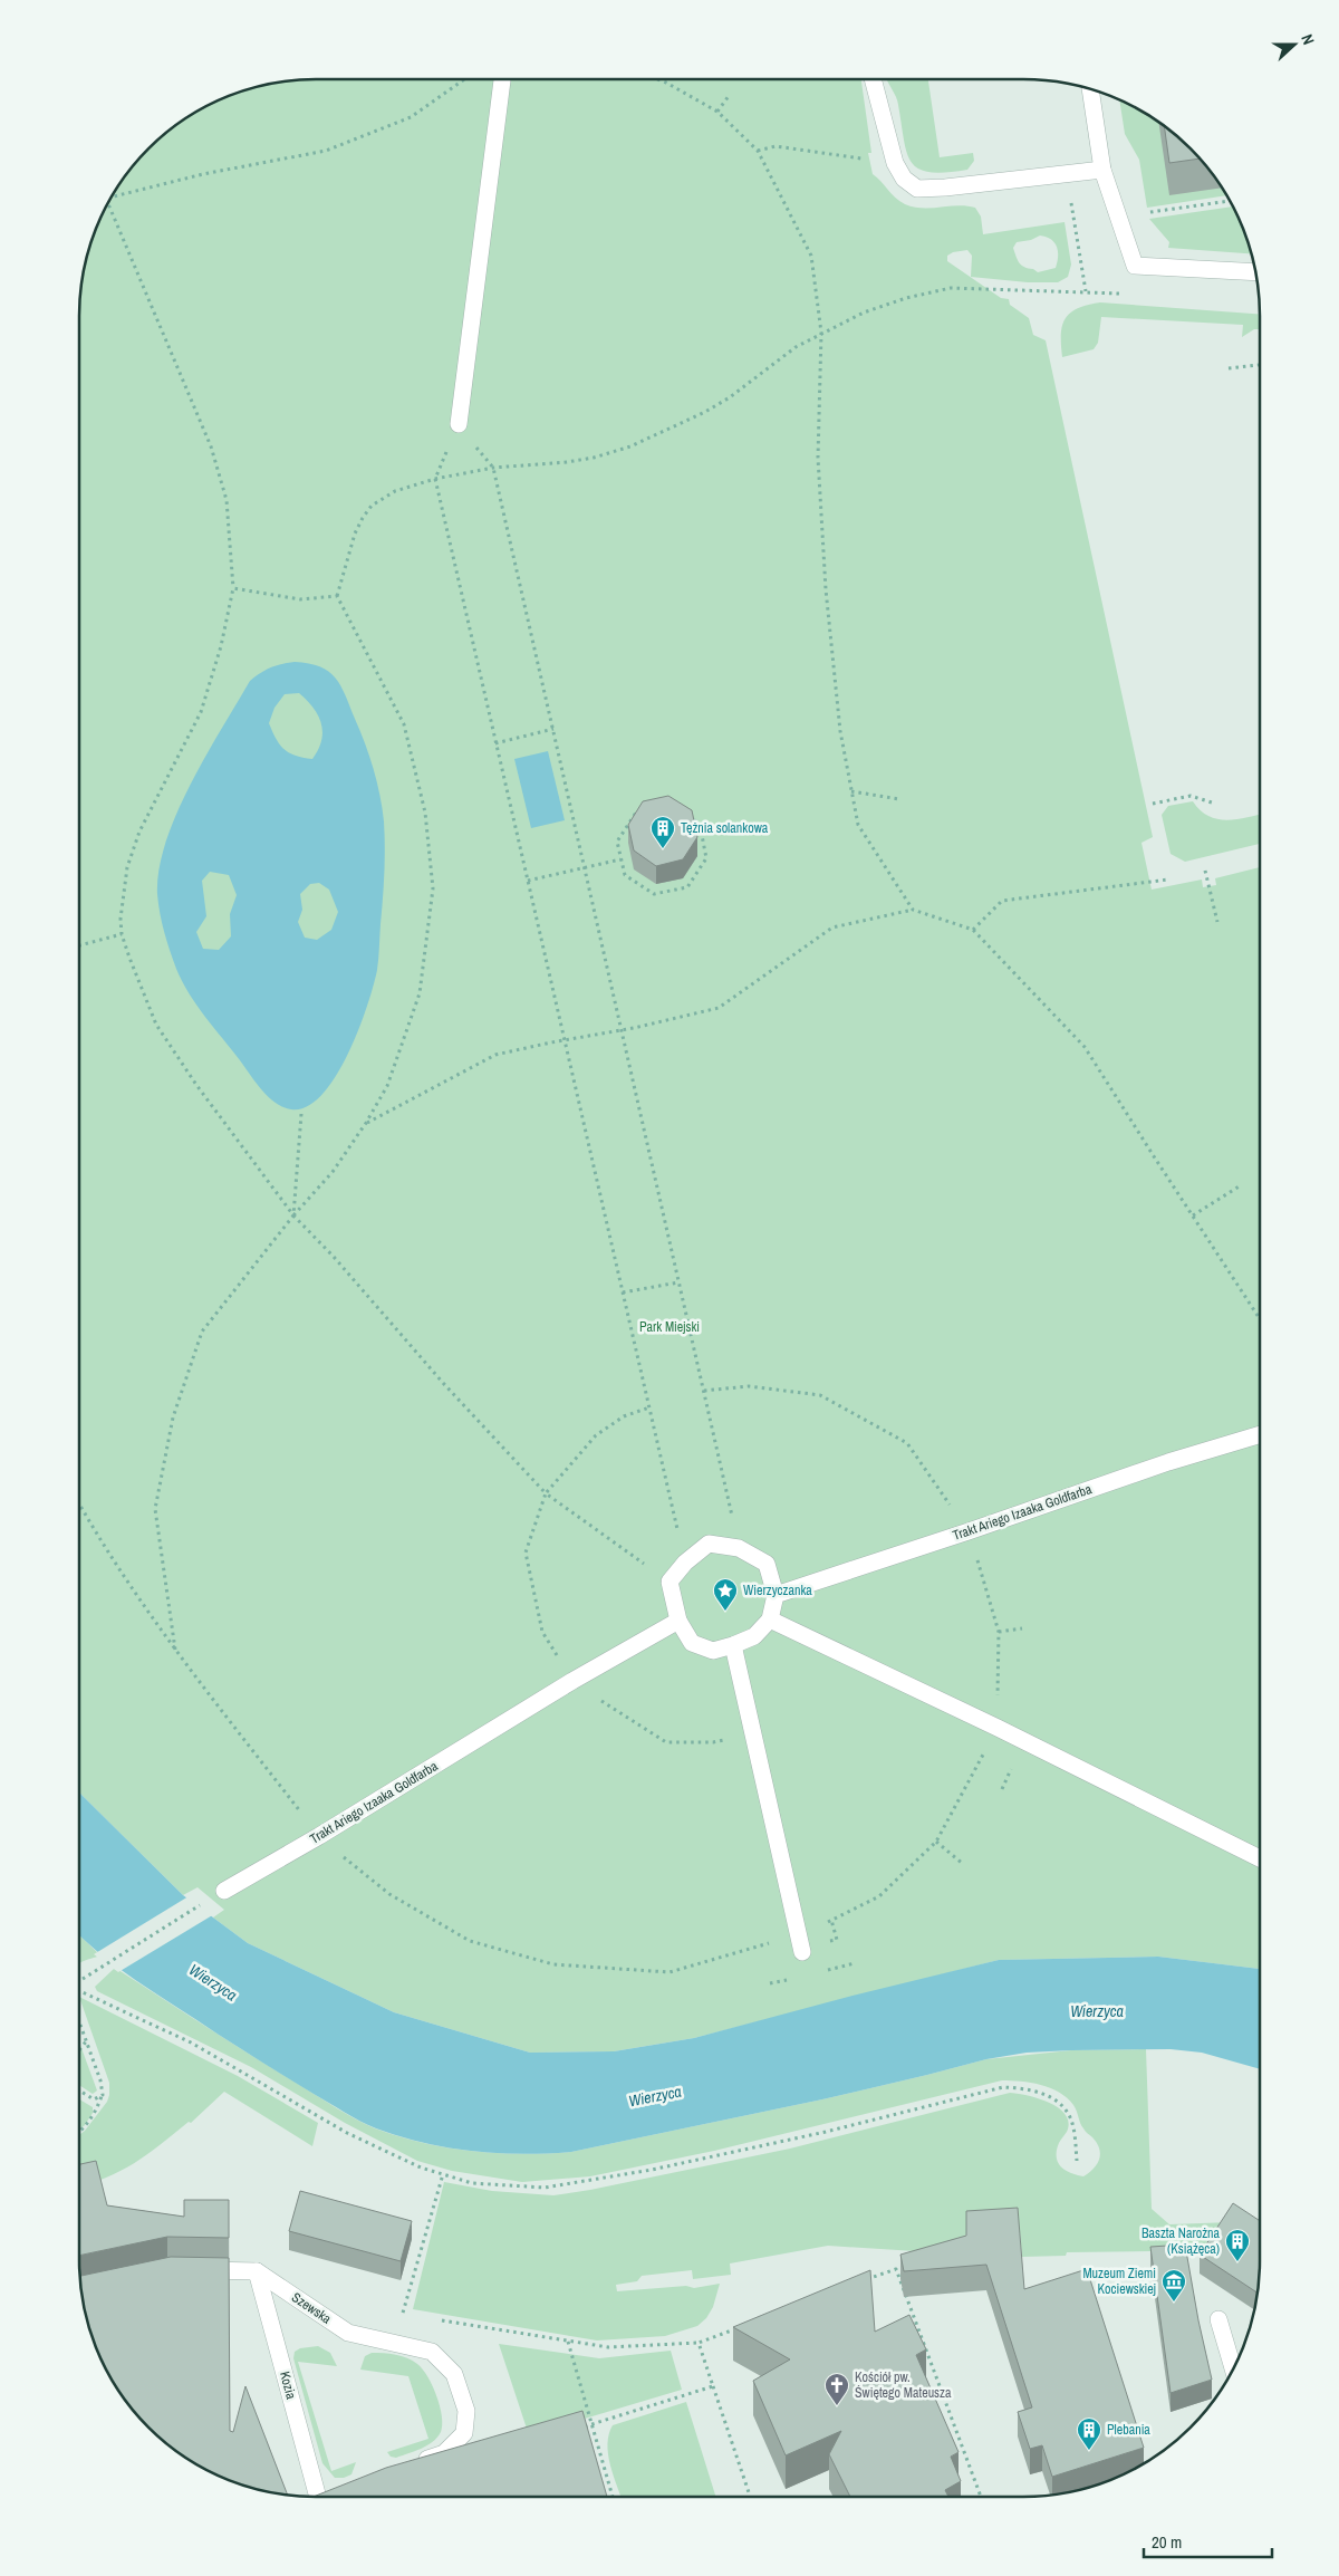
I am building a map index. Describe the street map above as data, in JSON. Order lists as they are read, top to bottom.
{
  "streets": {
    "street": ["Trakt Ariego Izaaka Goldfarba", "Szewska", "Kozia"]
  },
  "crossings": [
    ["Szewska", "Kozia"]
  ],
  "water": ["Wierzyca"],
  "parks": ["Park Miejski"],
  "places": {
    "building": ["Tężnia solankowa", "Baszta Narożna (Książęca)", "Plebania"],
    "place": ["Wierzyczanka"],
    "museum": ["Muzeum Ziemi Kociewskiej"],
    "church": ["Kościół pw. Świętego Mateusza"]
  },
  "scale_bar": "20 m",
  "north": "right"
}
